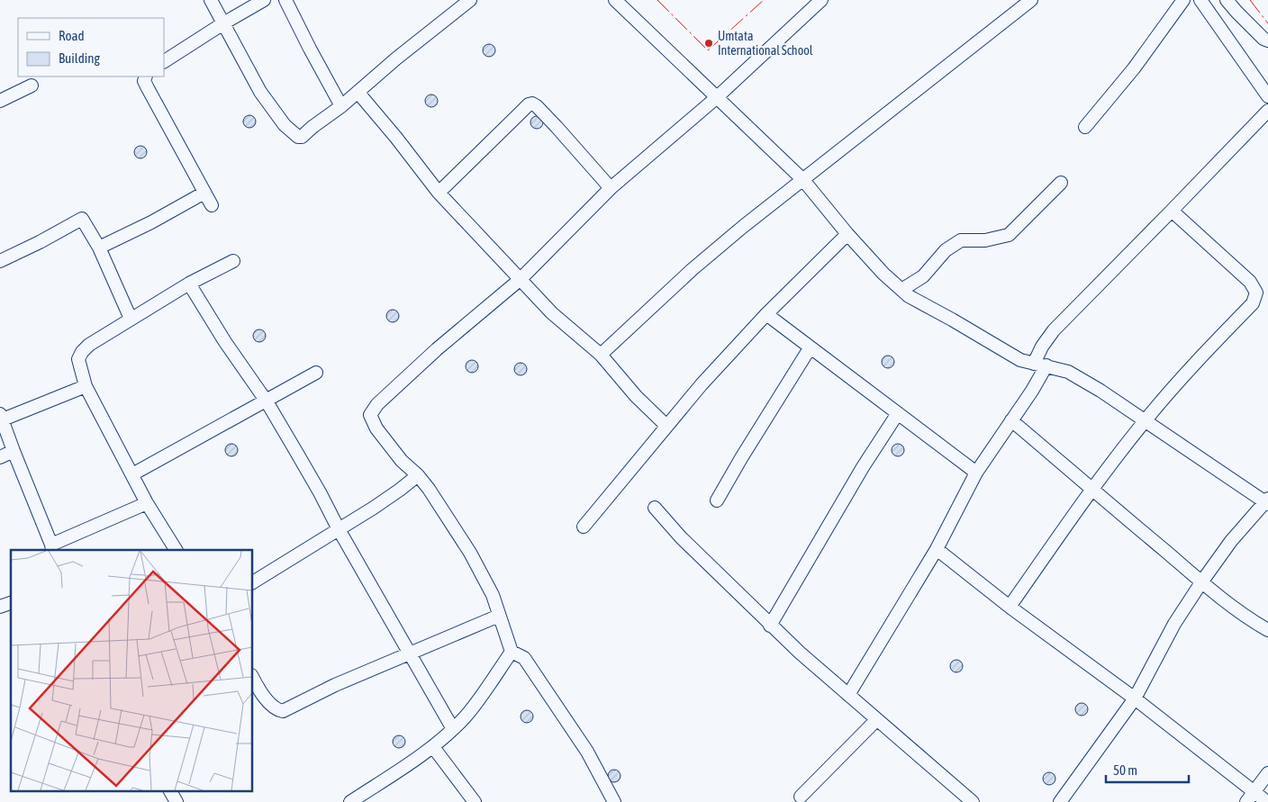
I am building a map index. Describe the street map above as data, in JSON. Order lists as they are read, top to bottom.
{
  "places": ["Umtata International School"],
  "legend": ["Road", "Building"],
  "scale_bar": "50 m"
}
